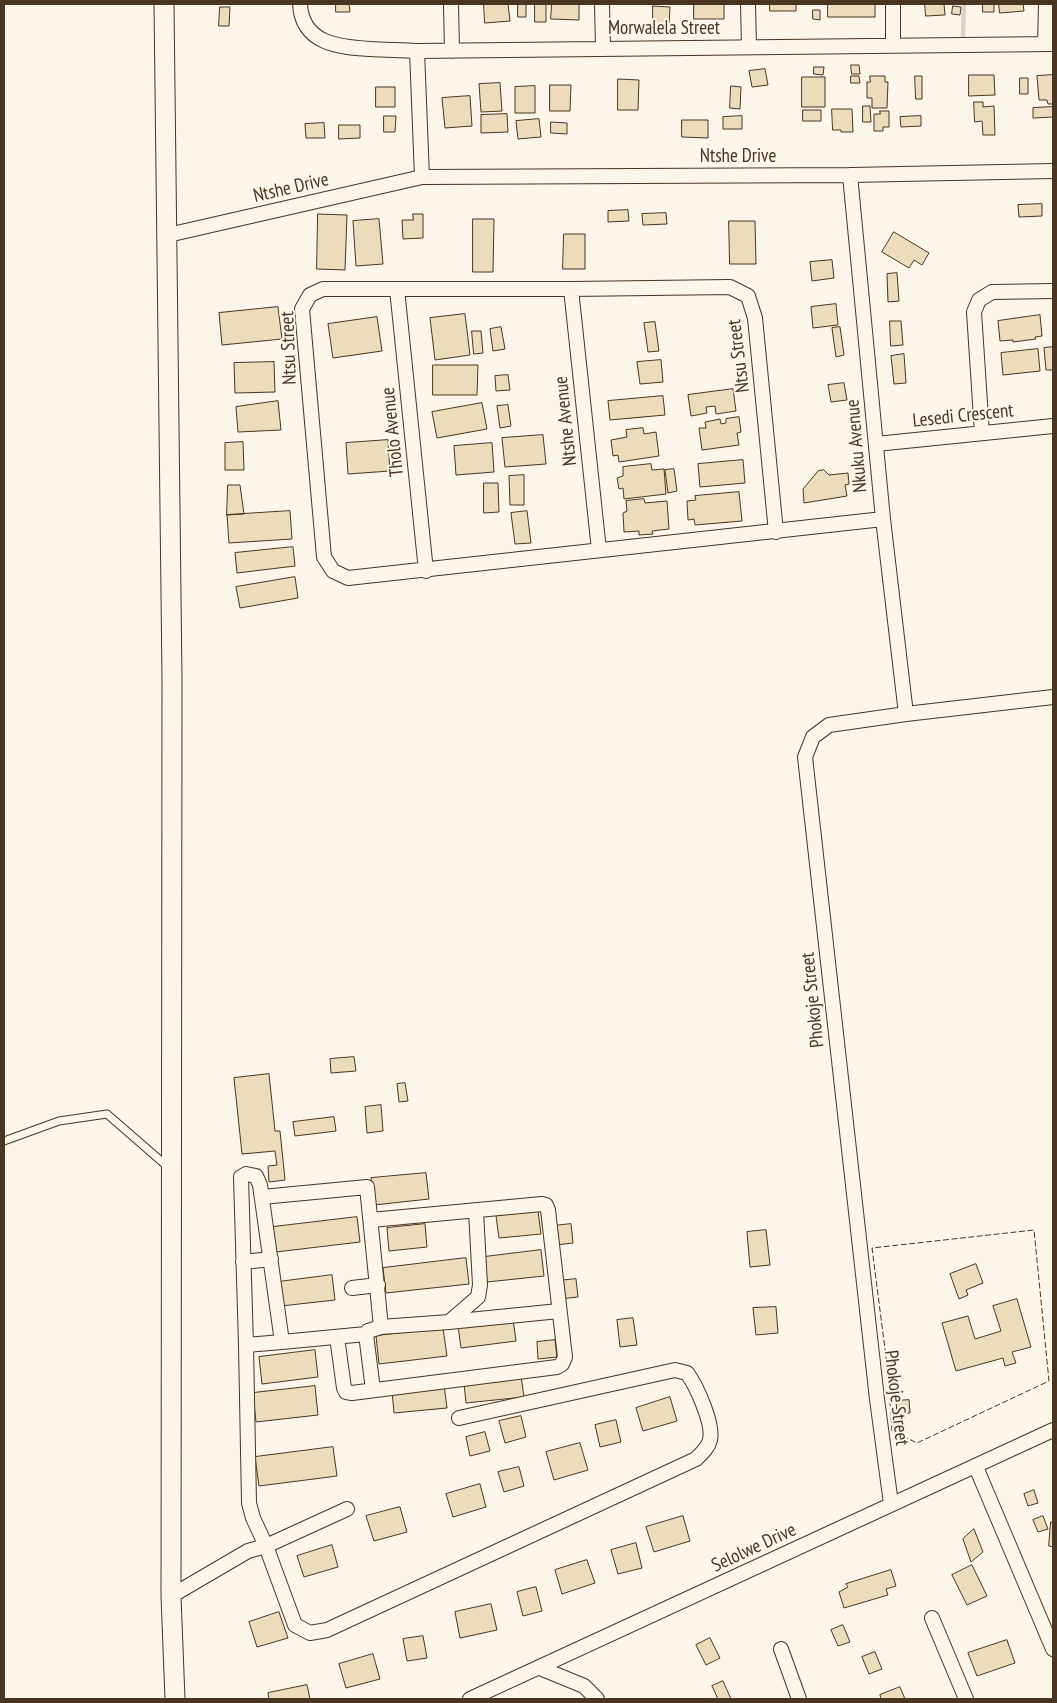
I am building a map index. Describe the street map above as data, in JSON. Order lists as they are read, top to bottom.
{
  "streets": {
    "street": [
      "Morwalela Street",
      "Ntshe Drive",
      "Ntsu Street",
      "Lesedi Crescent",
      "Ntshe Avenue",
      "Tholo Avenue",
      "Nkuku Avenue",
      "Phokoje Street",
      "Selolwe Drive"
    ]
  },
  "crossings": [
    ["Ntshe Drive", "Nkuku Avenue"],
    ["Ntsu Street", "Ntshe Avenue"],
    ["Ntsu Street", "Tholo Avenue"],
    ["Ntsu Street", "Nkuku Avenue"],
    ["Lesedi Crescent", "Nkuku Avenue"],
    ["Nkuku Avenue", "Phokoje Street"],
    ["Phokoje Street", "Selolwe Drive"]
  ]
}
